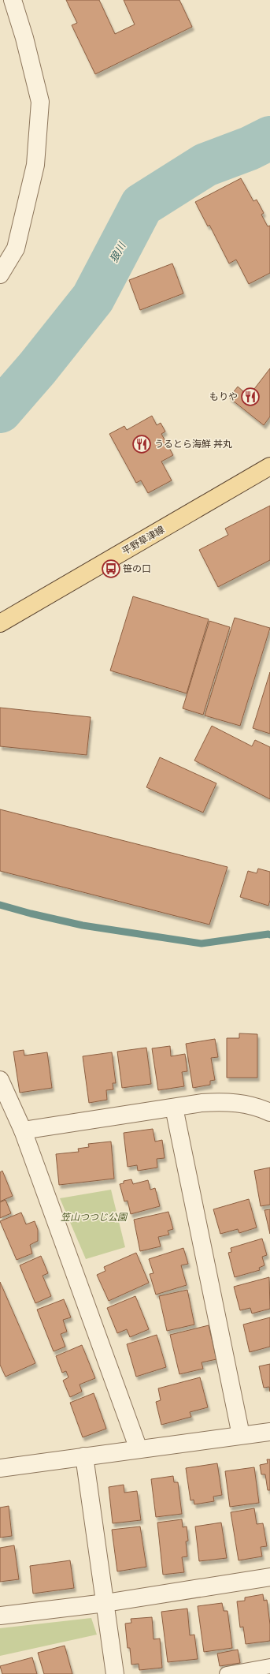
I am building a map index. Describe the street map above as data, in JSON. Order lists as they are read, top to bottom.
{
  "streets": {
    "main road": ["平野草津線"]
  },
  "water": ["狼川"],
  "parks": ["笠山つつじ公園"],
  "places": {
    "restaurant": ["もりや", "うるとら海鮮 丼丸"],
    "bus stop": ["笹の口"]
  }
}
